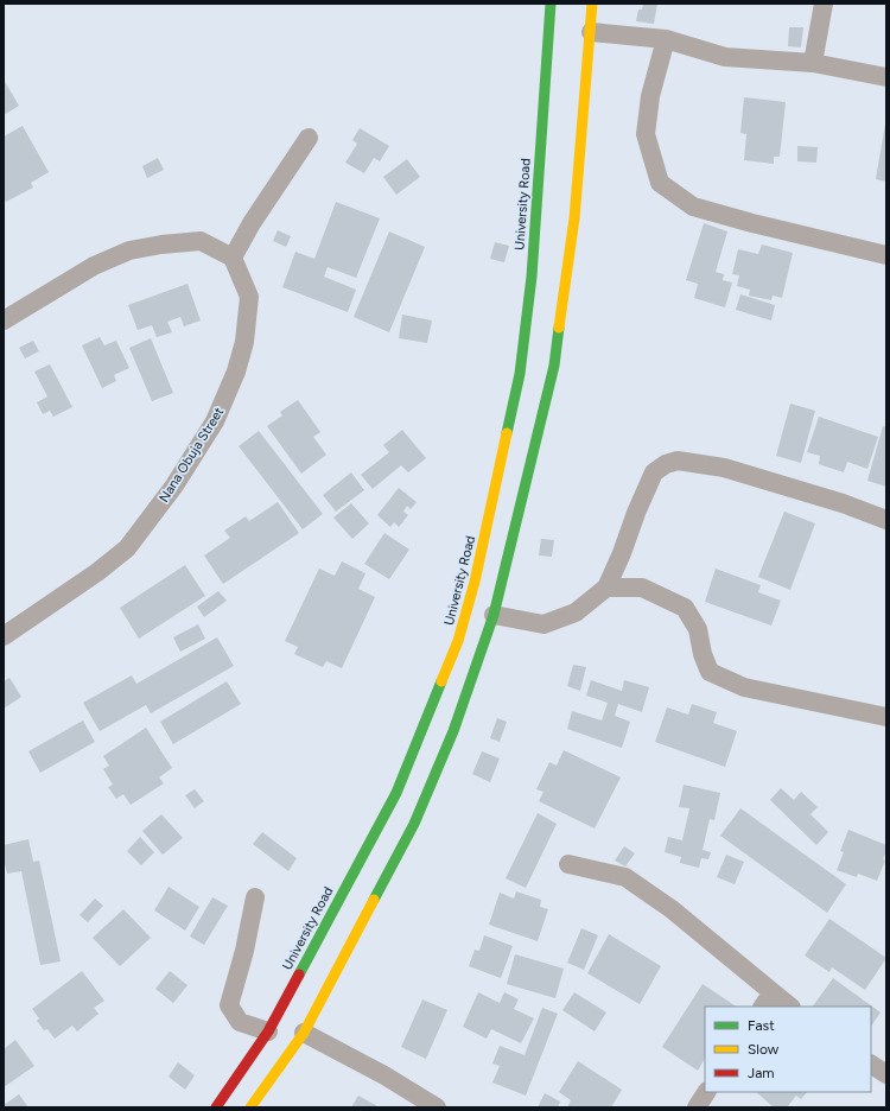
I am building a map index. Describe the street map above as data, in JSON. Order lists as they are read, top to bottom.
{
  "streets": {
    "highway": ["University Road"],
    "street": ["Nana Obuja Street"]
  },
  "legend": ["Fast", "Slow", "Jam"]
}
